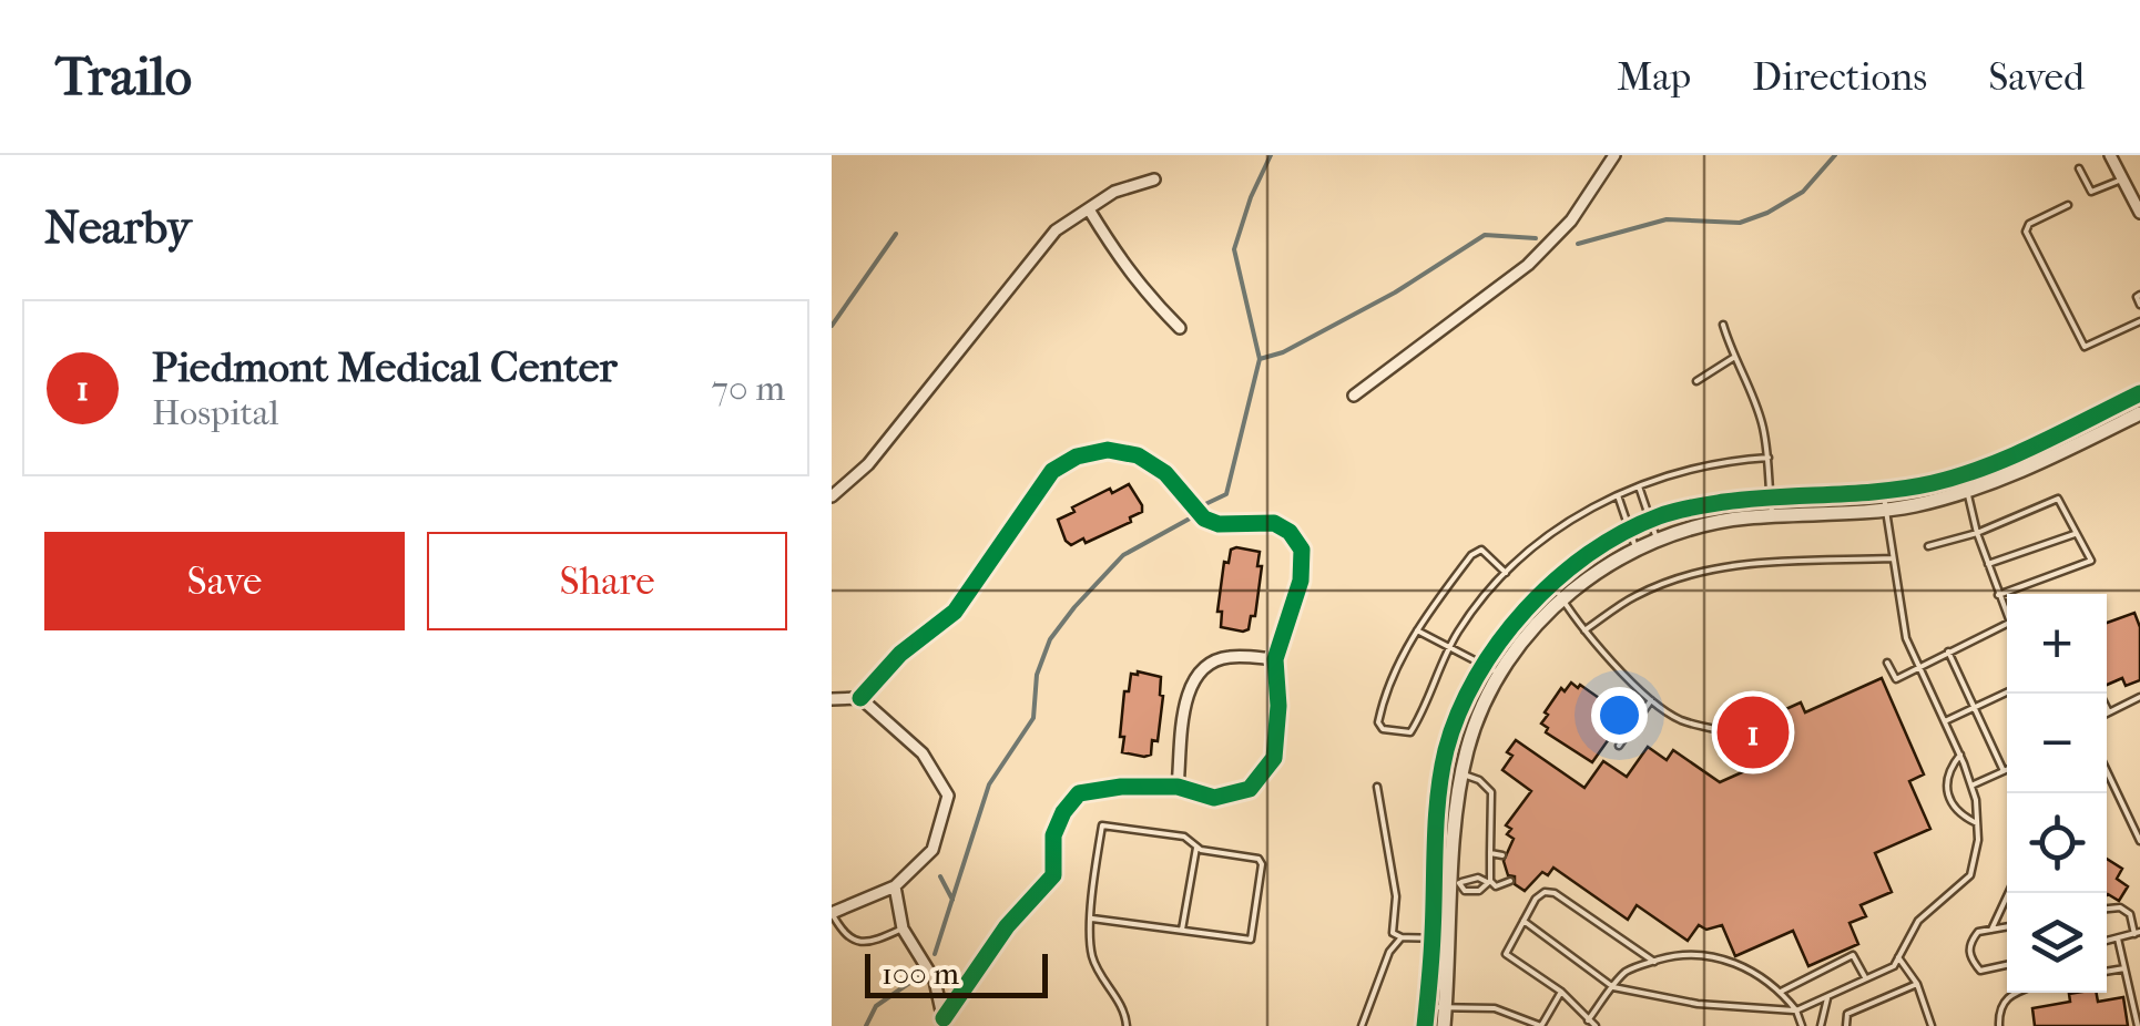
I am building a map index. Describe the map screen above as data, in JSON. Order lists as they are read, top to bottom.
{
  "scale_bar": "100 m",
  "page": {
    "header": "Trailo",
    "nav": ["Map", "Directions", "Saved"],
    "heading": "Nearby",
    "list": [
      {
        "mark": "1",
        "name": "Piedmont Medical Center",
        "note": "Hospital",
        "value": "70 m"
      }
    ],
    "buttons": ["Save", "Share"],
    "map_buttons": ["+", "−"],
    "pins": "1",
    "scale": "100 m"
  }
}
